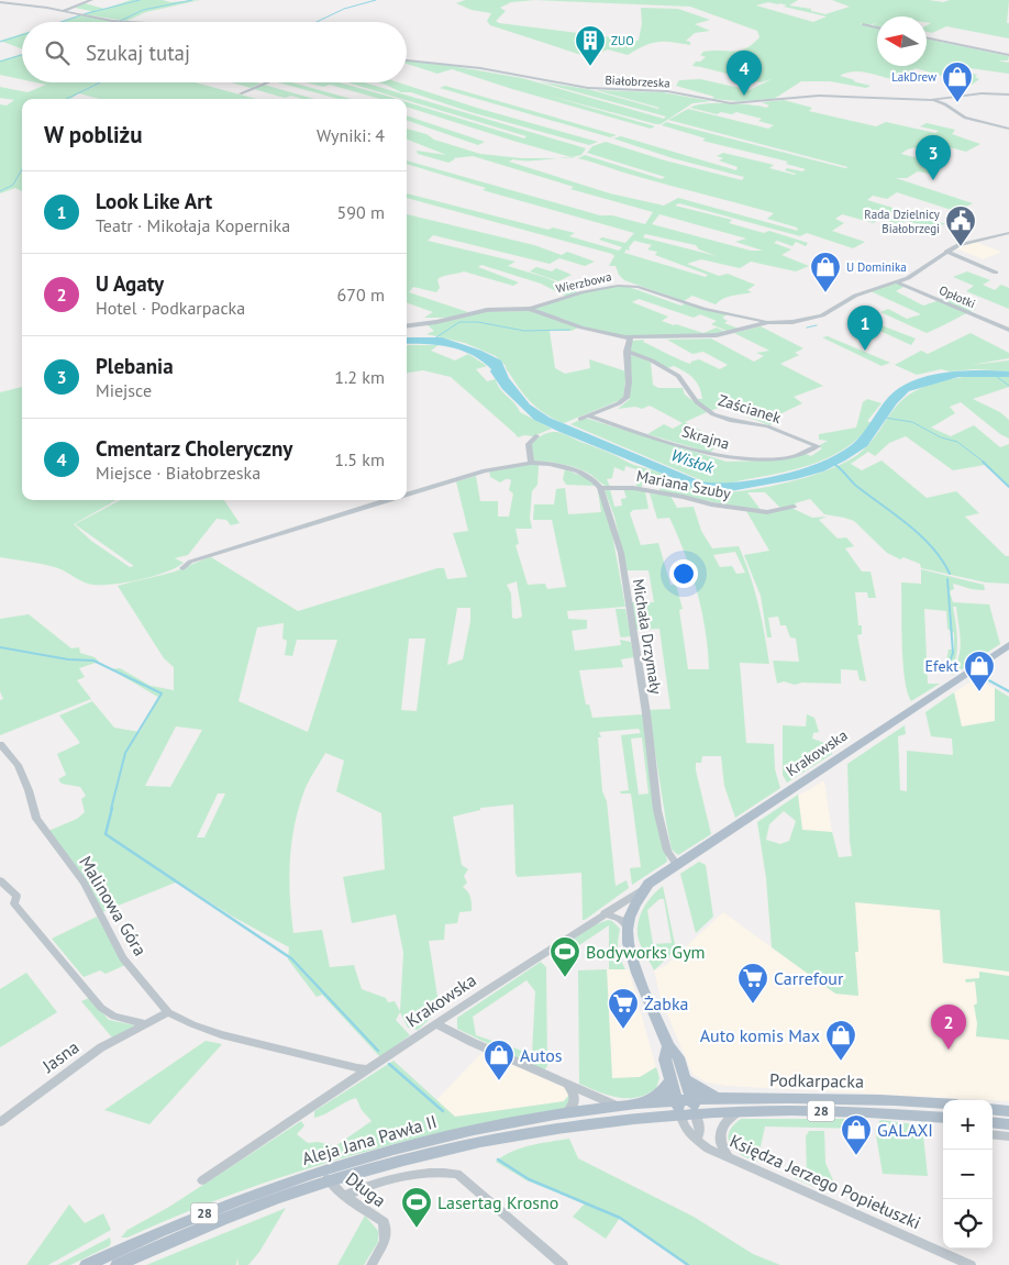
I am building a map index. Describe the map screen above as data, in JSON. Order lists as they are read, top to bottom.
{
  "streets": {
    "main road": [
      "Krakowska",
      "Podkarpacka",
      "28",
      "Aleja Jana Pawła II"
    ],
    "street": [
      "Białobrzeska",
      "Wierzbowa",
      "Opłotki",
      "Zaścianek",
      "Skrajna",
      "Mariana Szuby",
      "Michała Drzymały",
      "Malinowa Góra",
      "Jasna",
      "Księdza Jerzego Popiełuszki",
      "Długa"
    ]
  },
  "crossings": [
    ["Zaścianek", "Skrajna"],
    ["Mariana Szuby", "Michała Drzymały"],
    ["Michała Drzymały", "Krakowska"],
    ["Krakowska", "Malinowa Góra"],
    ["Krakowska", "Podkarpacka"],
    ["Krakowska", "28"],
    ["Krakowska", "Aleja Jana Pawła II"],
    ["Krakowska", "Księdza Jerzego Popiełuszki"],
    ["Malinowa Góra", "Jasna"],
    ["Podkarpacka", "28"],
    ["28", "Aleja Jana Pawła II"],
    ["28", "Księdza Jerzego Popiełuszki"],
    ["Aleja Jana Pawła II", "Księdza Jerzego Popiełuszki"],
    ["Aleja Jana Pawła II", "Długa"]
  ],
  "water": ["Wisłok"],
  "places": {
    "building": ["ZUO"],
    "shop": [
      "LakDrew",
      "U Dominika",
      "Efekt",
      "Auto komis Max",
      "Autos",
      "GALAXI"
    ],
    "public building": ["Rada Dzielnicy Białobrzegi"],
    "sports": ["Bodyworks Gym", "Lasertag Krosno"],
    "supermarket": ["Carrefour", "Żabka"]
  },
  "north": "left",
  "page": {
    "search": "Szukaj tutaj",
    "pins": [
      "4",
      "3",
      "1",
      "2"
    ],
    "heading": ["W pobliżu", "Wyniki: 4"],
    "list": [
      {
        "mark": "1",
        "name": "Look Like Art",
        "note": "Teatr · Mikołaja Kopernika",
        "value": "590 m"
      },
      {
        "mark": "2",
        "name": "U Agaty",
        "note": "Hotel · Podkarpacka",
        "value": "670 m"
      },
      {
        "mark": "3",
        "name": "Plebania",
        "note": "Miejsce",
        "value": "1.2 km"
      },
      {
        "mark": "4",
        "name": "Cmentarz Choleryczny",
        "note": "Miejsce · Białobrzeska",
        "value": "1.5 km"
      }
    ],
    "map_buttons": ["+", "−"]
  }
}
